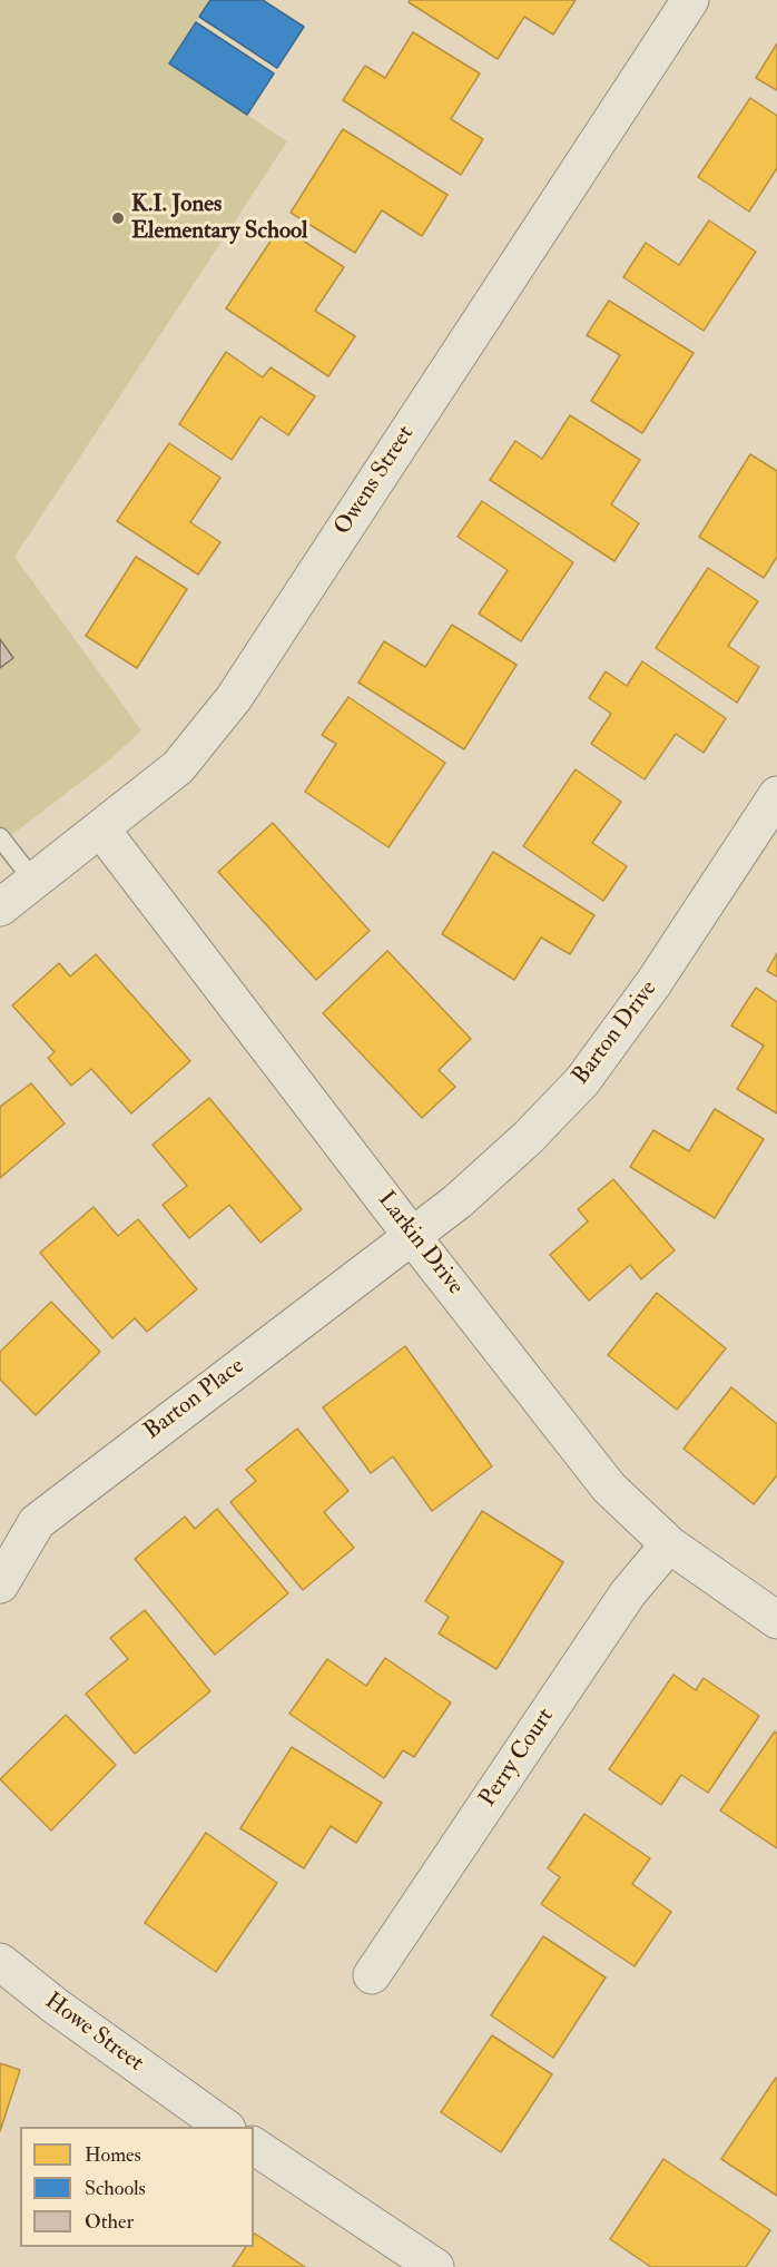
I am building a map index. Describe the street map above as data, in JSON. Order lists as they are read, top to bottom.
{
  "streets": {
    "street": [
      "Owens Street",
      "Barton Drive",
      "Larkin Drive",
      "Barton Place",
      "Perry Court",
      "Howe Street"
    ]
  },
  "crossings": [
    ["Owens Street", "Larkin Drive"],
    ["Barton Drive", "Larkin Drive"],
    ["Barton Drive", "Barton Place"],
    ["Larkin Drive", "Barton Place"],
    ["Larkin Drive", "Perry Court"]
  ],
  "places": ["K.I. Jones Elementary School"],
  "legend": ["Homes", "Schools", "Other"]
}
